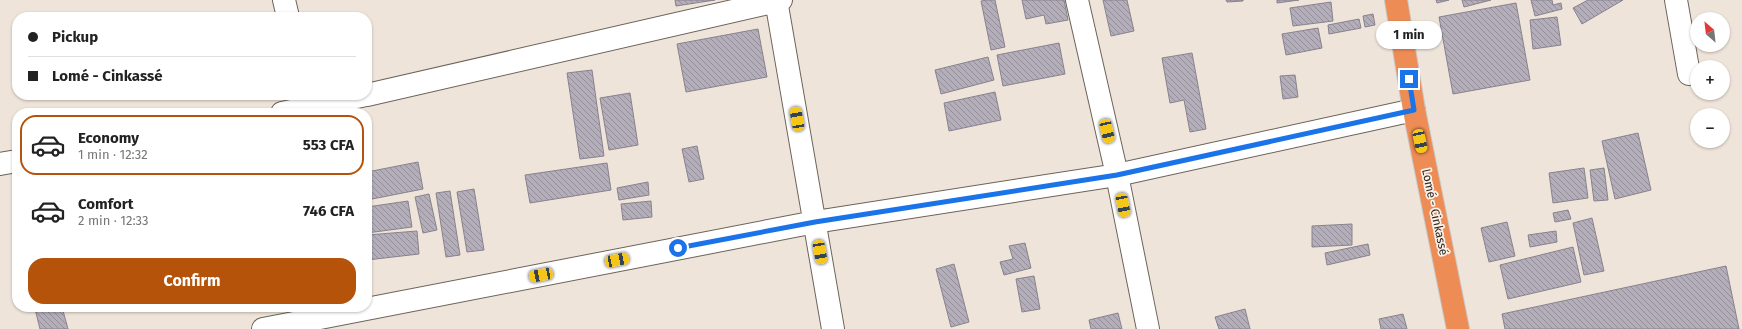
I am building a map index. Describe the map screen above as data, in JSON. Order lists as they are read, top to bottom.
{
  "streets": {
    "highway": ["Lomé - Cinkassé"]
  },
  "north": "top left",
  "page": {
    "map_buttons": ["+", "−"],
    "banner": ["Pickup", "Lomé - Cinkassé"],
    "bubble": "1 min",
    "list": [
      {
        "name": "Economy",
        "note": "1 min · 12:32",
        "value": "553 CFA"
      },
      {
        "name": "Comfort",
        "note": "2 min · 12:33",
        "value": "746 CFA"
      }
    ],
    "buttons": "Confirm"
  }
}
